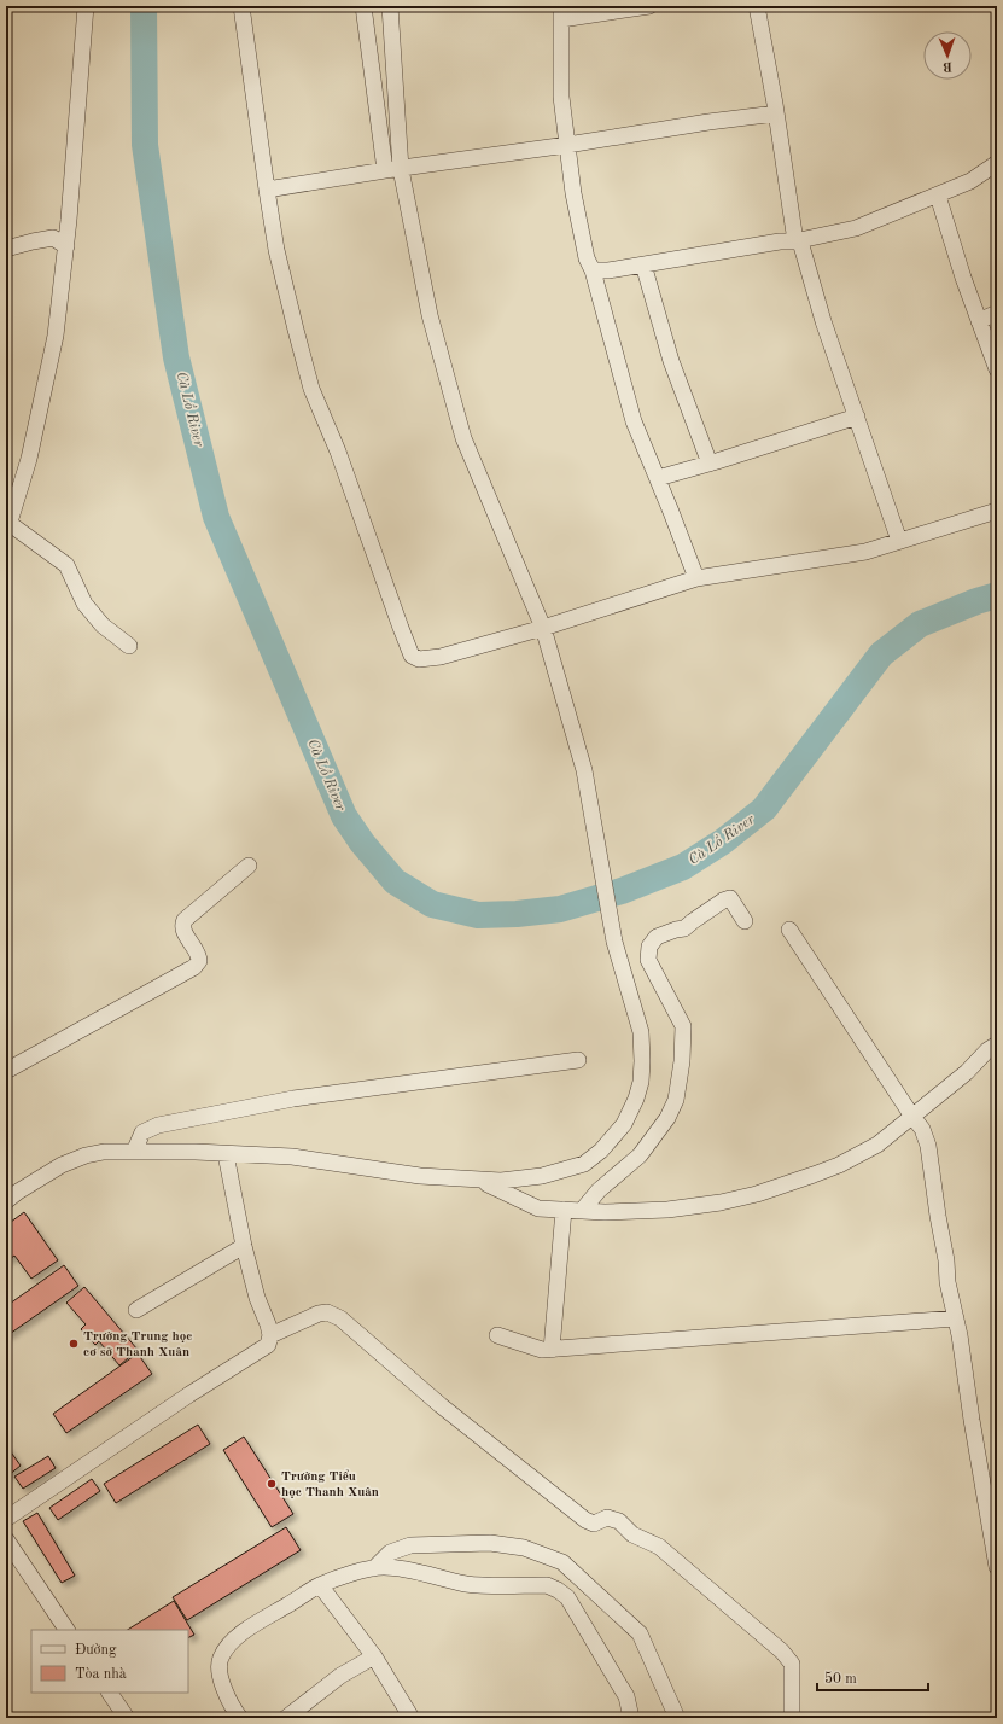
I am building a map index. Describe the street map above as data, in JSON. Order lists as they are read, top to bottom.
{
  "water": ["Cà Lồ River"],
  "places": ["Trường Trung học cơ sở Thanh Xuân", "Trường Tiểu học Thanh Xuân"],
  "legend": ["Đường", "Tòa nhà"],
  "scale_bar": "50 m",
  "north": "bottom"
}
